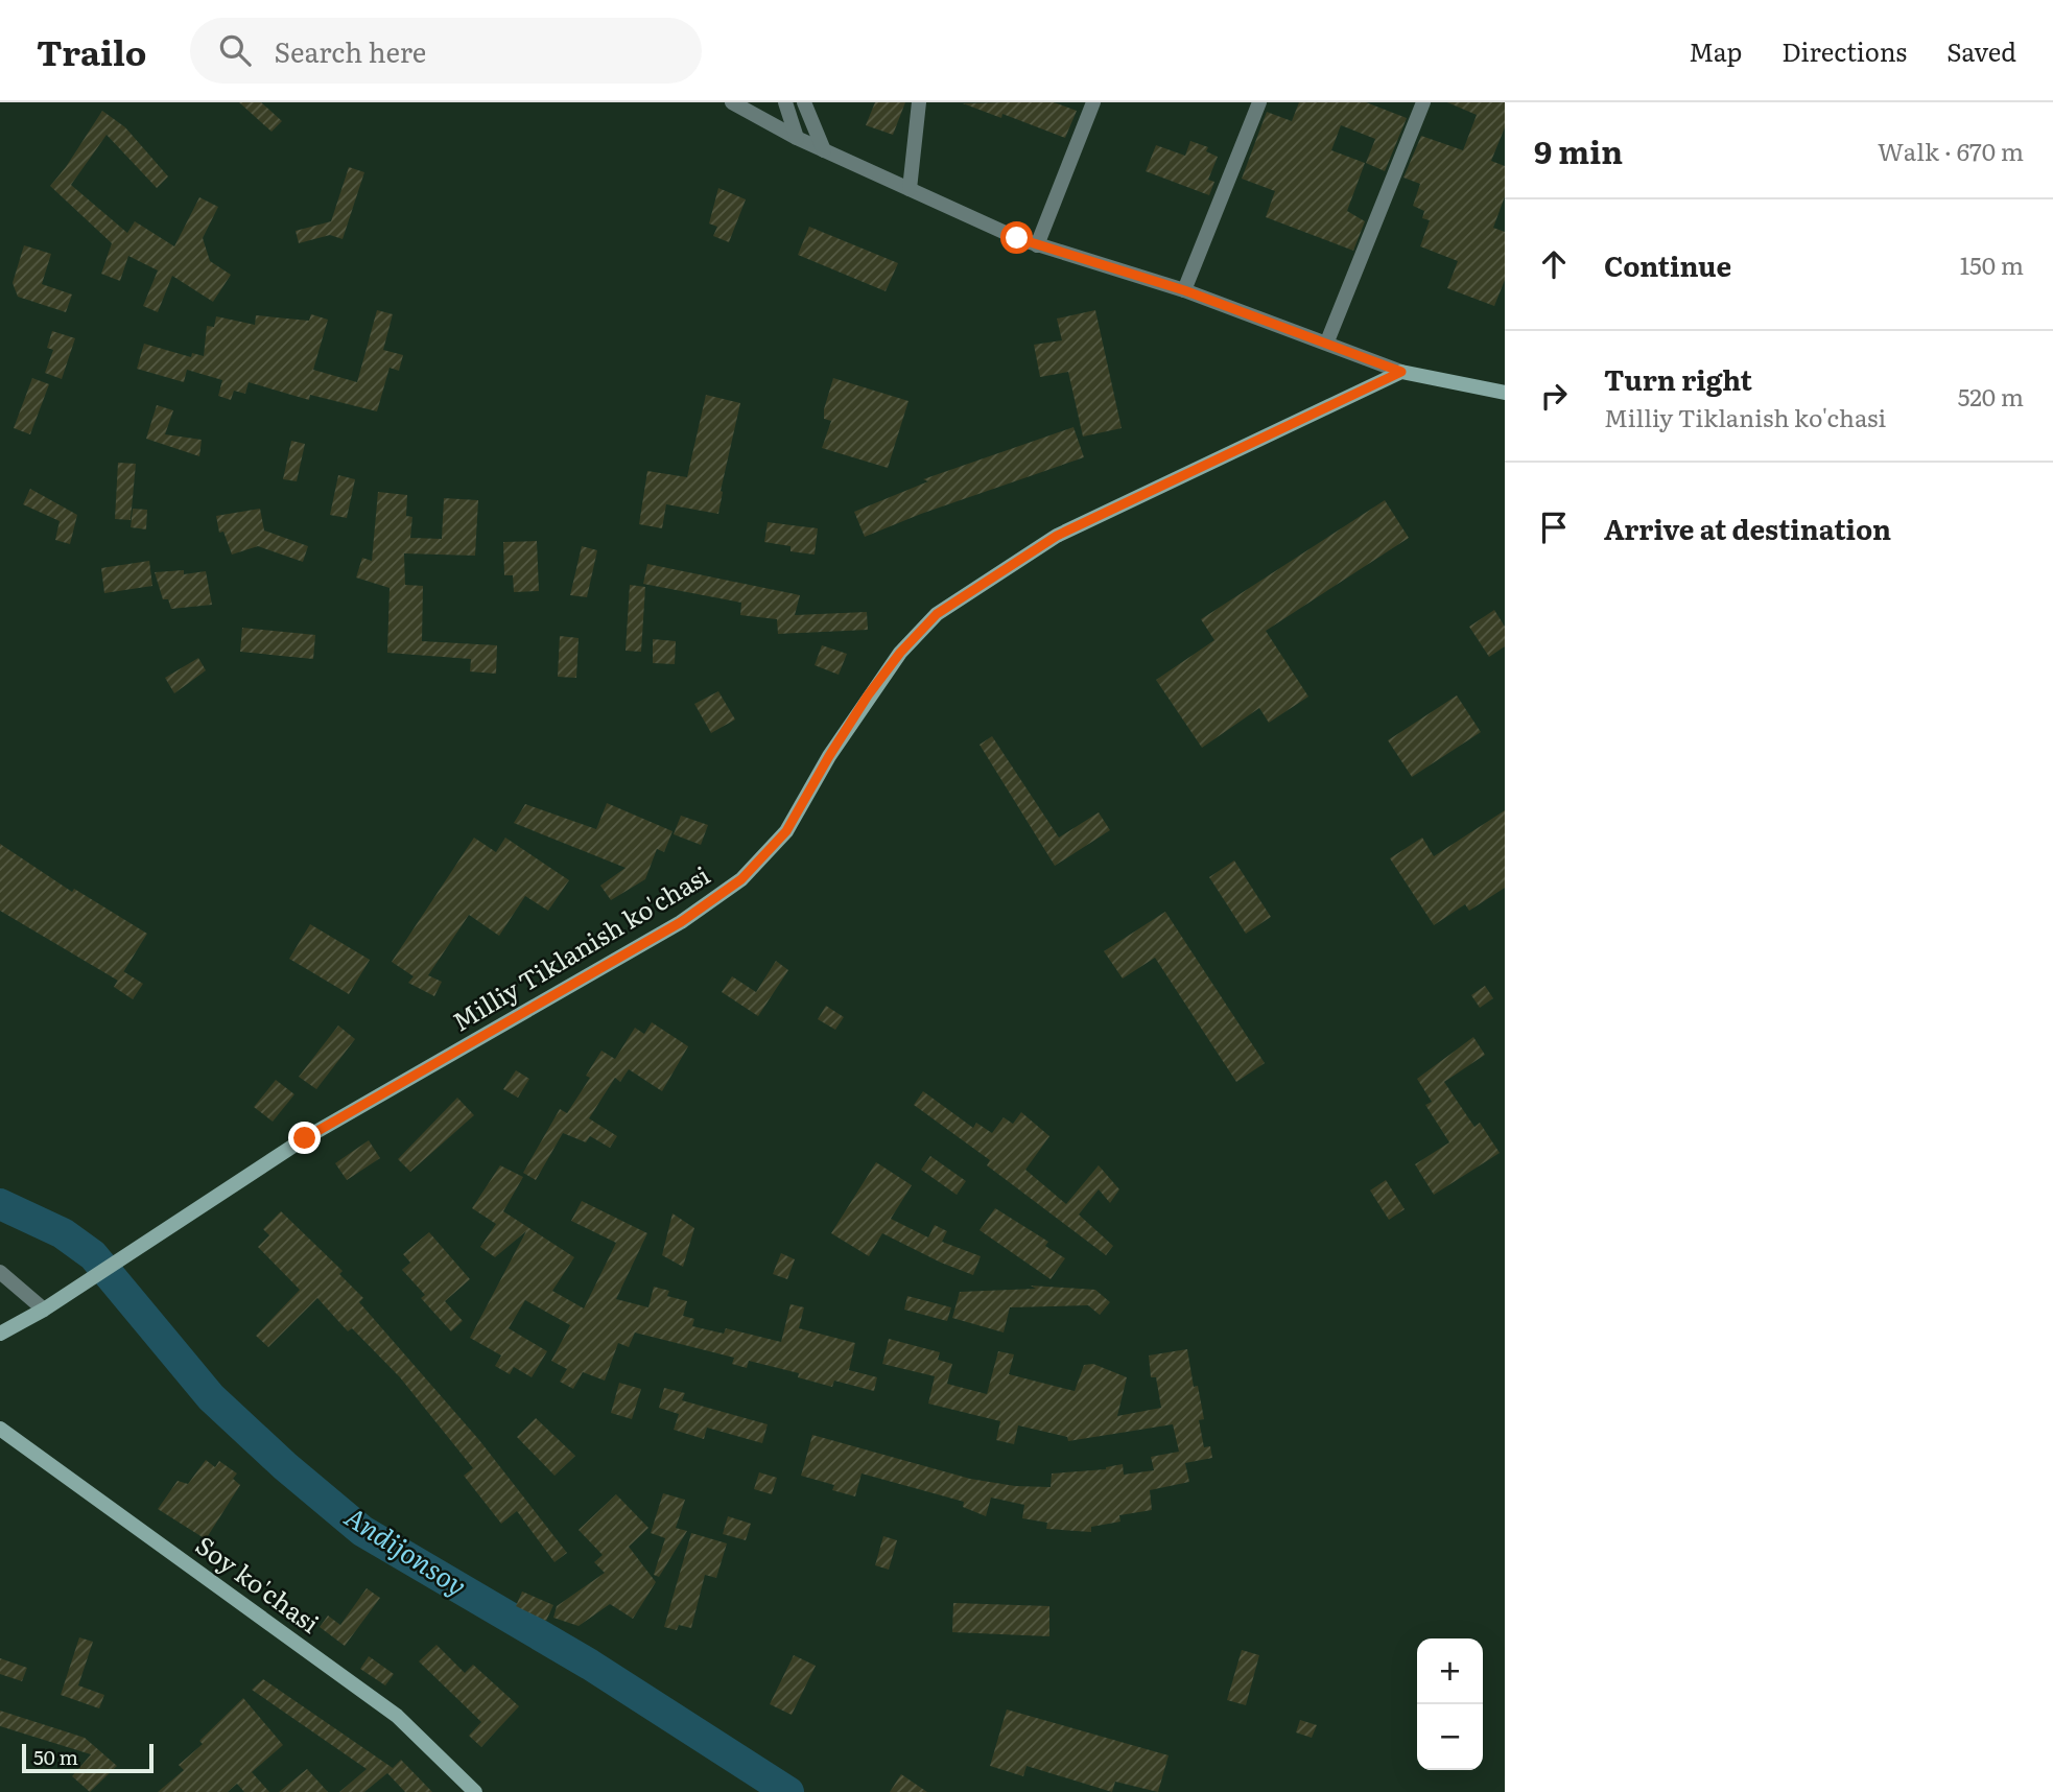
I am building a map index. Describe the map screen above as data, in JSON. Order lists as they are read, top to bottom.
{
  "streets": {
    "main road": ["Milliy Tiklanish ko'chasi", "Soy ko'chasi"]
  },
  "water": ["Andijonsoy"],
  "scale_bar": "50 m",
  "page": {
    "header": "Trailo",
    "search": "Search here",
    "nav": ["Map", "Directions", "Saved"],
    "heading": ["9 min", "Walk · 670 m"],
    "list": [
      ["Continue", "150 m"],
      ["Turn right", "Milliy Tiklanish ko'chasi", "520 m"],
      "Arrive at destination"
    ],
    "map_buttons": ["+", "−"],
    "scale": "50 m"
  }
}
